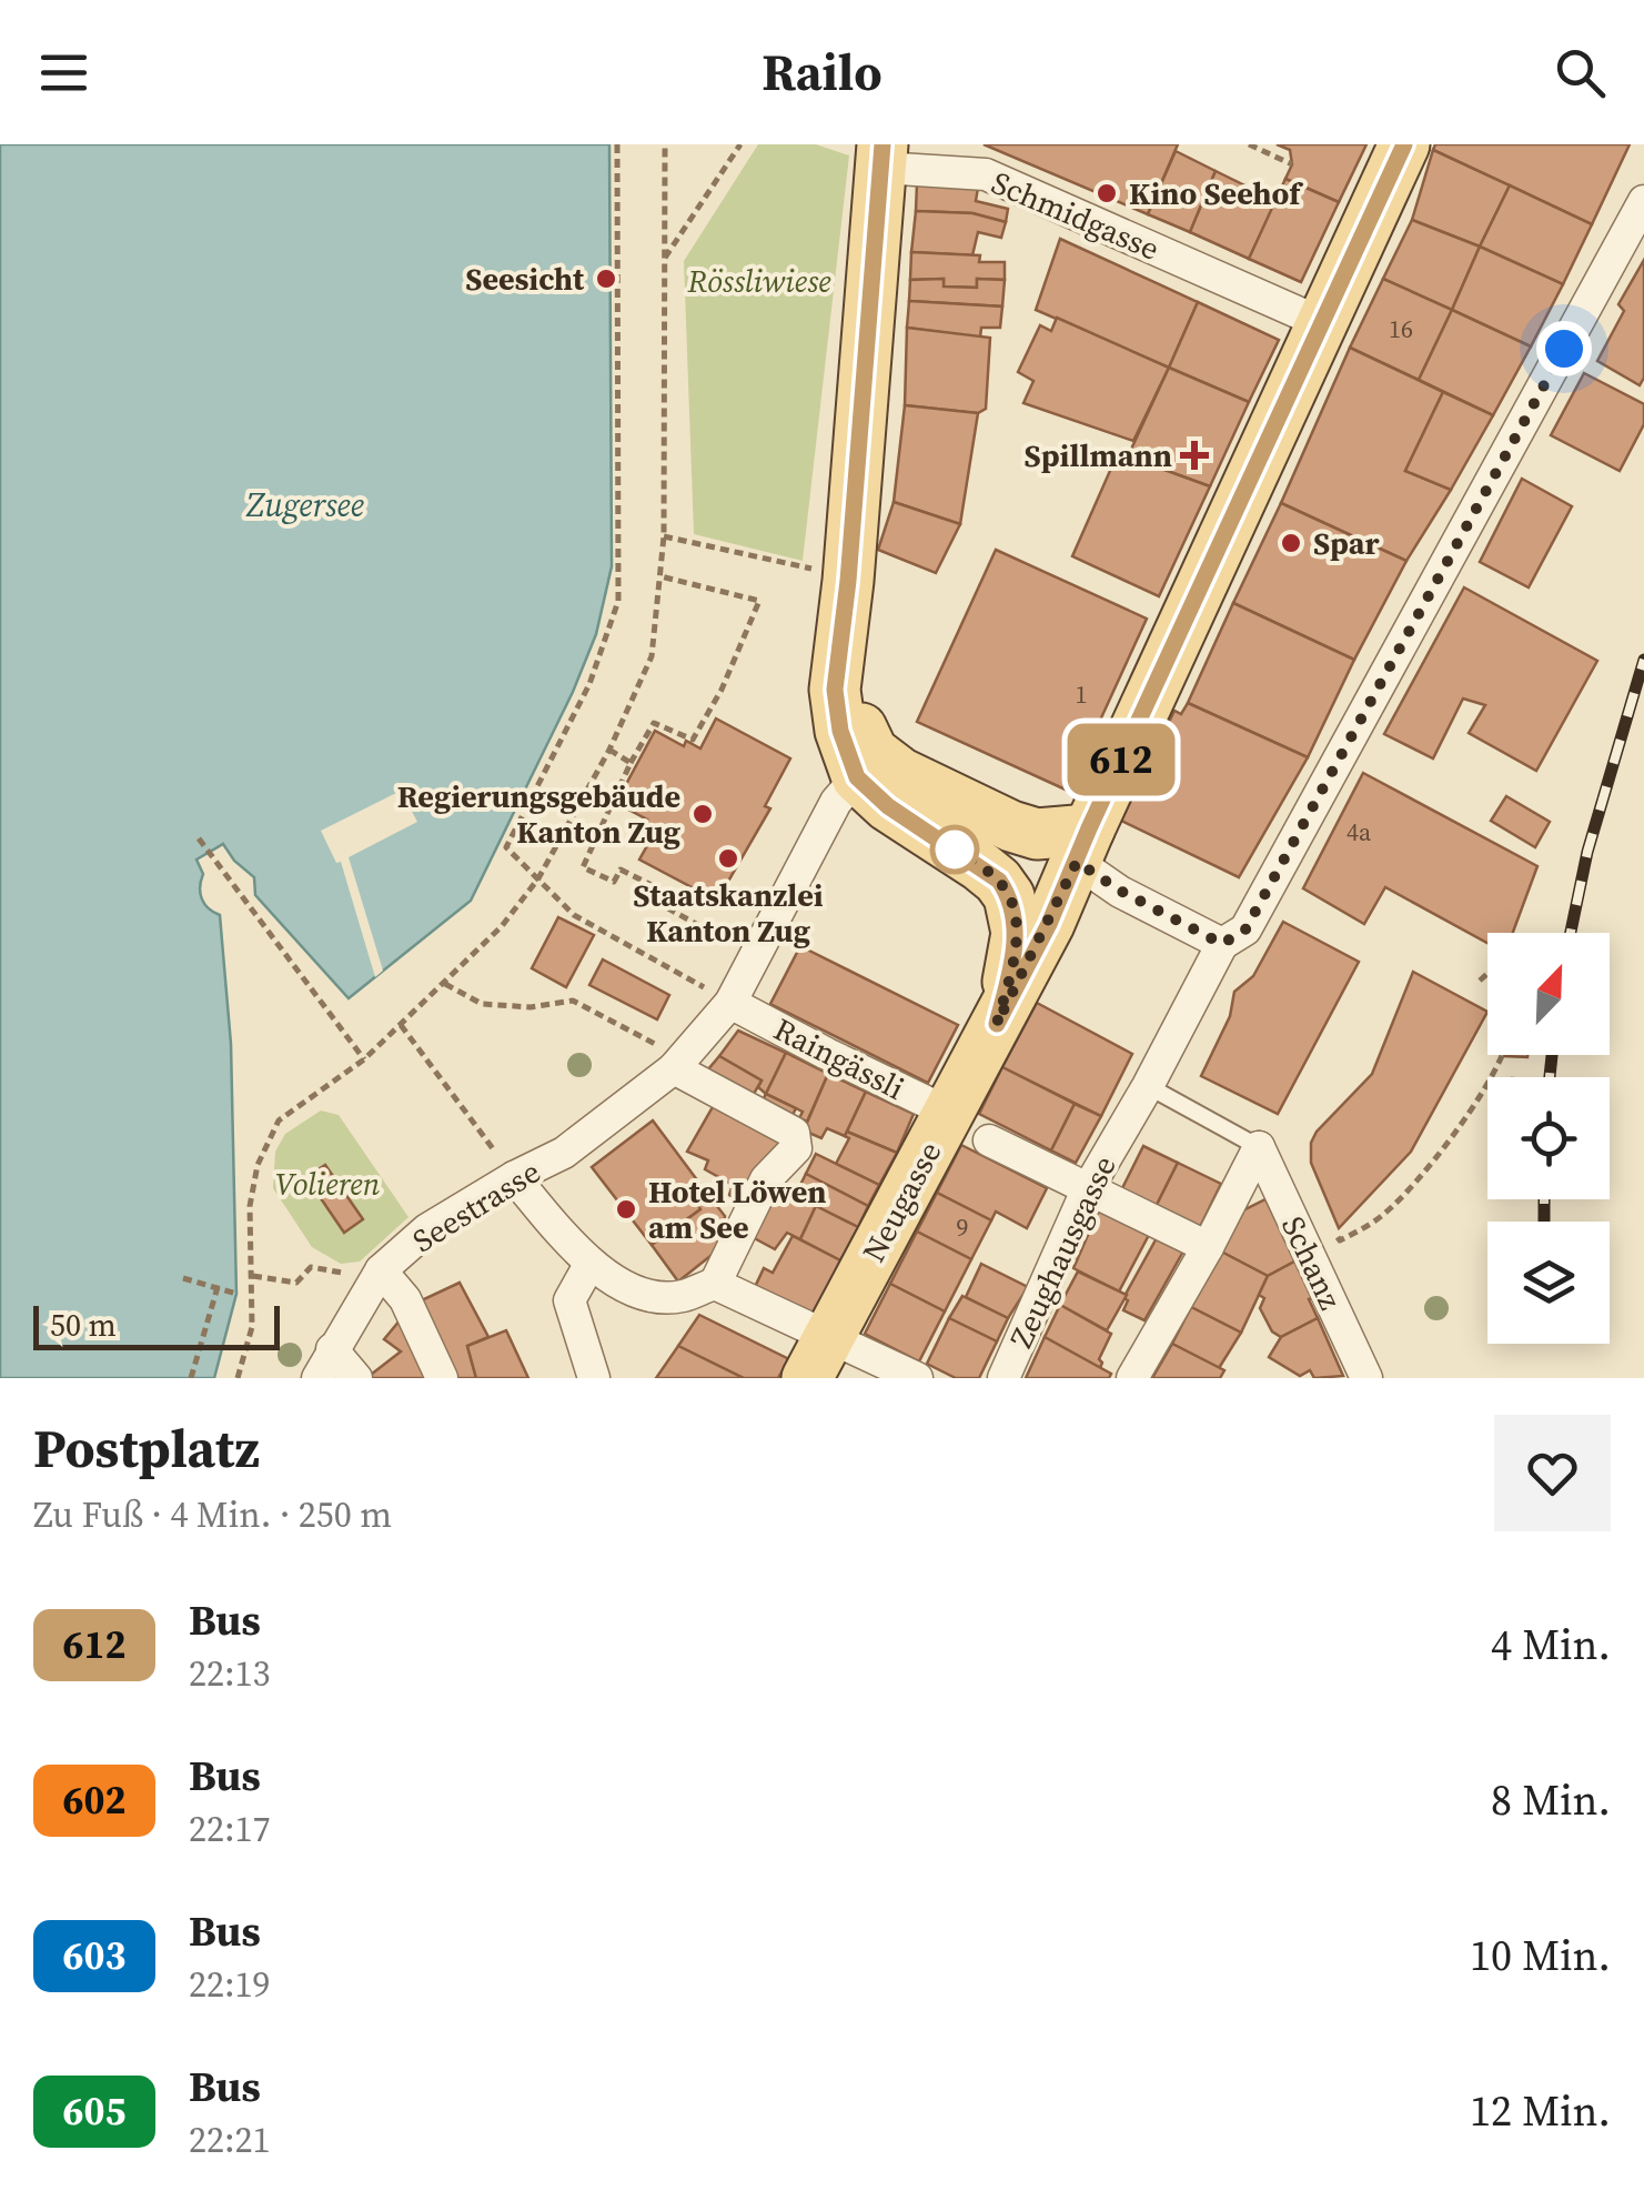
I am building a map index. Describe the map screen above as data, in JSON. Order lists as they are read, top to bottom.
{
  "streets": {
    "main road": ["Neugasse"],
    "street": [
      "Schmidgasse",
      "Raingässli",
      "Seestrasse",
      "Zeughausgasse",
      "Schanz"
    ]
  },
  "crossings": [
    ["Raingässli", "Neugasse"],
    ["Raingässli", "Seestrasse"],
    ["Raingässli", "Zeughausgasse"]
  ],
  "water": ["Zugersee"],
  "parks": ["Rössliwiese", "Volieren"],
  "places": {
    "other": [
      "Kino Seehof",
      "Seesicht",
      "Spar",
      "Regierungsgebäude Kanton Zug",
      "Staatskanzlei Kanton Zug",
      "Hotel Löwen am See"
    ],
    "health": ["Spillmann"]
  },
  "lines": ["bus line 612"],
  "house_numbers": [
    "16",
    "1",
    "4a",
    "9"
  ],
  "scale_bar": "50 m",
  "north": "top right",
  "page": {
    "header": "Railo",
    "on_map": "612",
    "scale": "50 m",
    "heading": ["Postplatz", "Zu Fuß · 4 Min. · 250 m"],
    "list": [
      {
        "mark": "612",
        "name": "Bus",
        "note": "22:13",
        "value": "4 Min."
      },
      {
        "mark": "602",
        "name": "Bus",
        "note": "22:17",
        "value": "8 Min."
      },
      {
        "mark": "603",
        "name": "Bus",
        "note": "22:19",
        "value": "10 Min."
      },
      {
        "mark": "605",
        "name": "Bus",
        "note": "22:21",
        "value": "12 Min."
      }
    ]
  }
}
